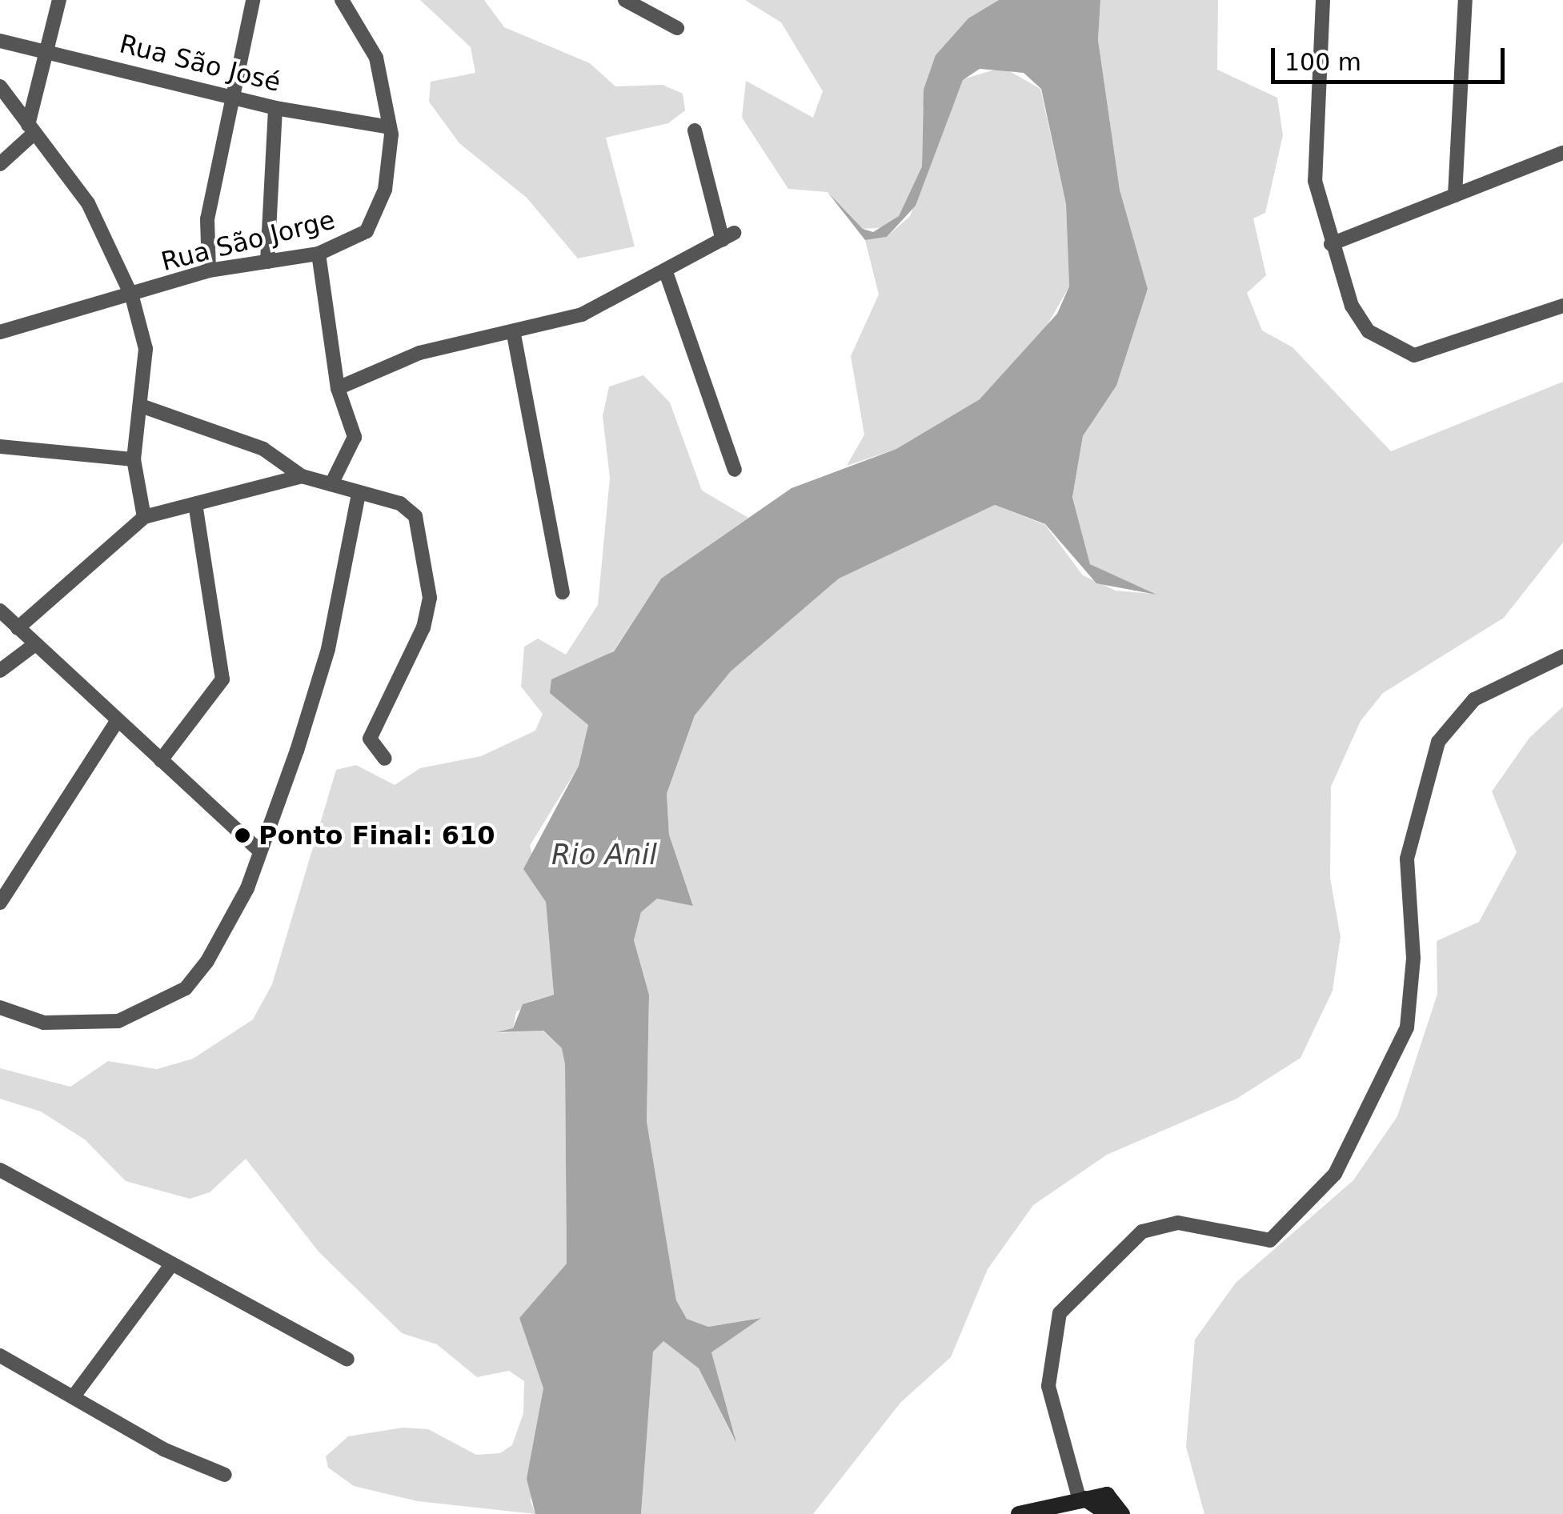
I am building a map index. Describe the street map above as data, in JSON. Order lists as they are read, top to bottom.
{
  "streets": {
    "street": ["Rua São José", "Rua São Jorge"]
  },
  "crossings": [
    ["Rua São José", "Rua São Jorge"]
  ],
  "water": ["Rio Anil"],
  "places": ["Ponto Final: 610"],
  "scale_bar": "100 m"
}
